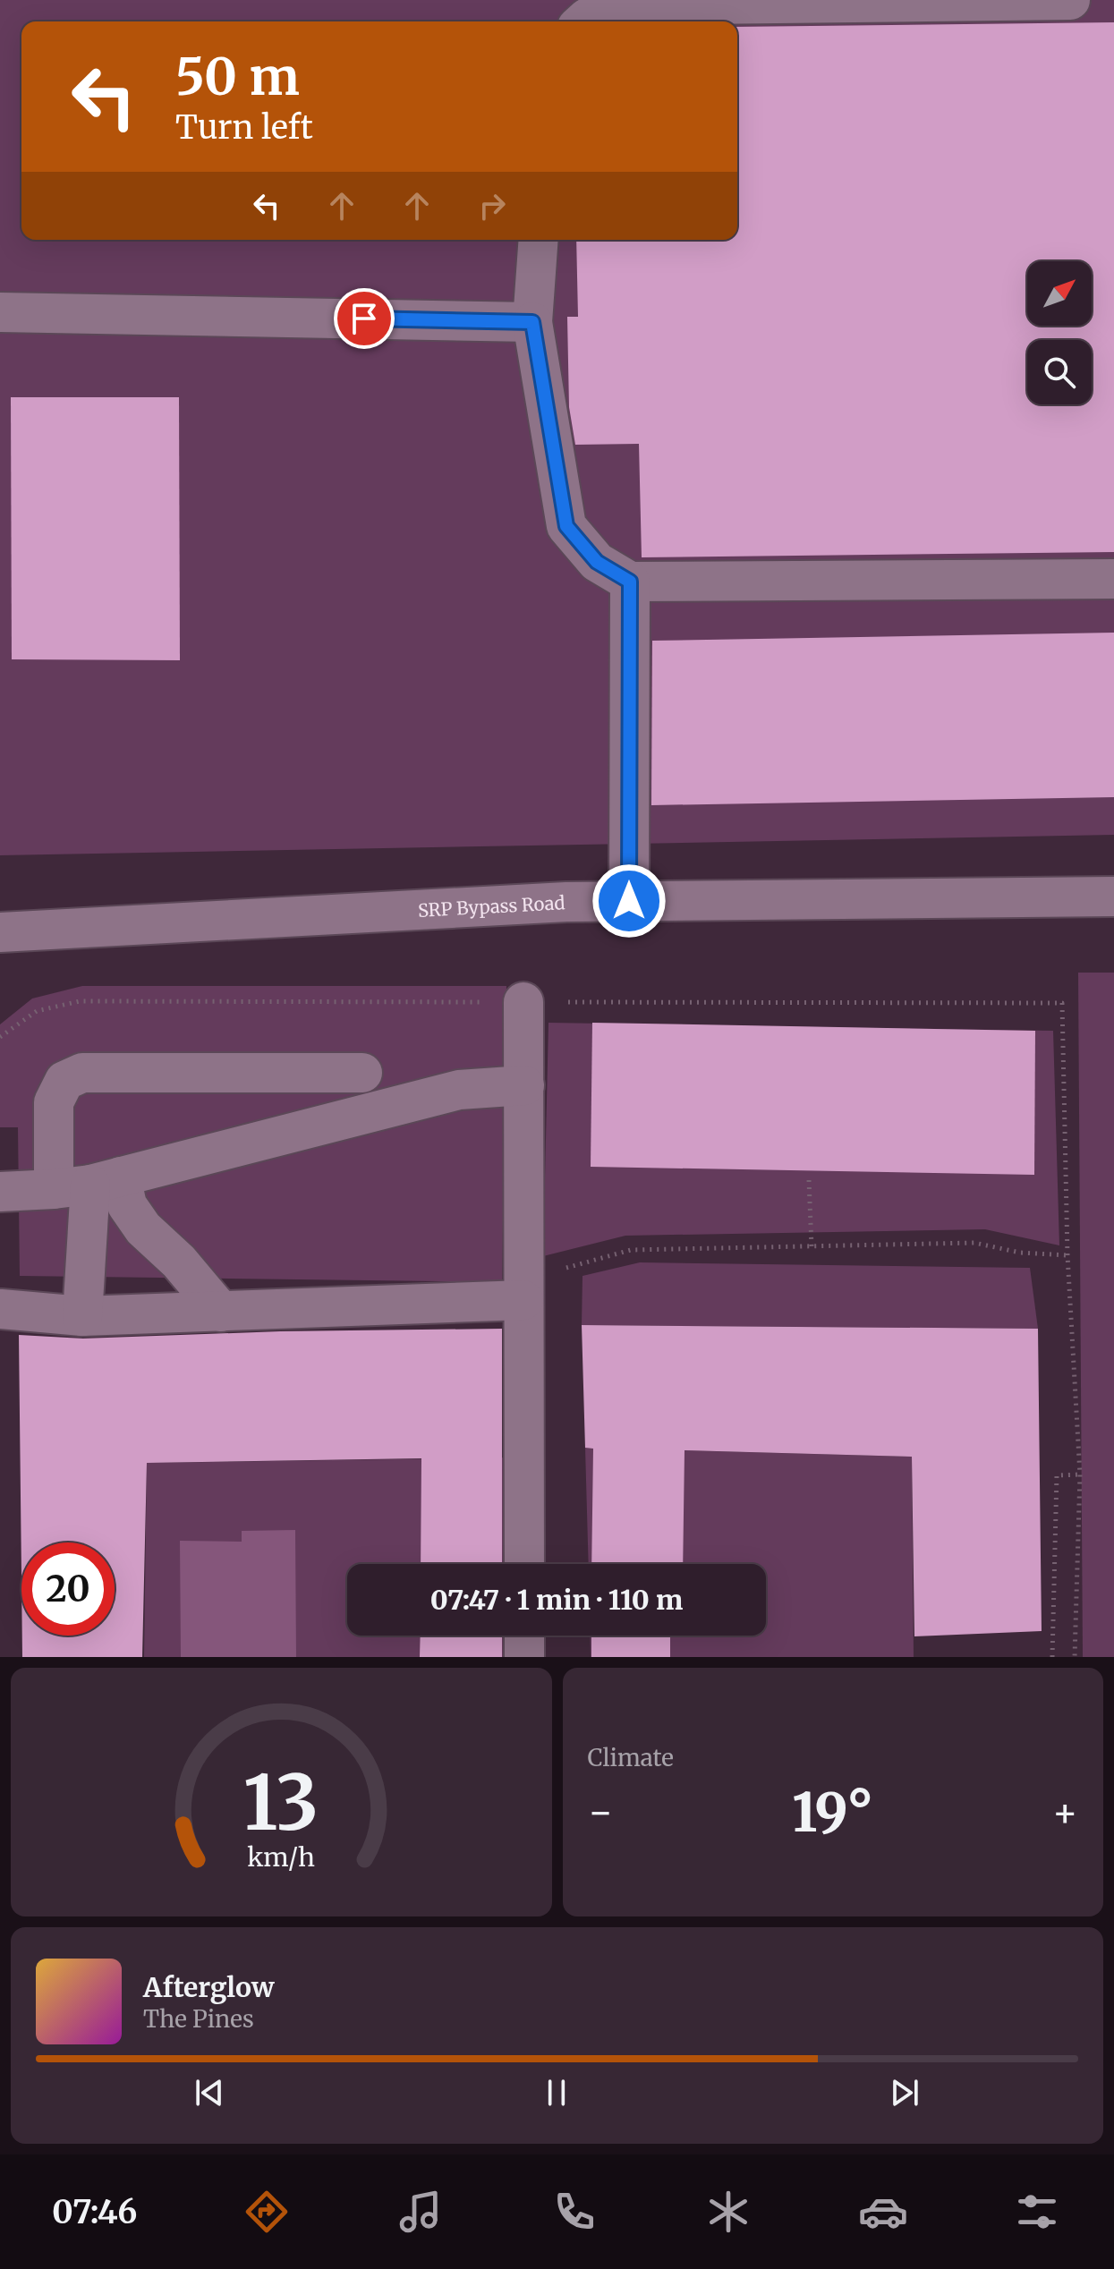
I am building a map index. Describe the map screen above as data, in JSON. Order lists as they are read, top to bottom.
{
  "streets": {
    "street": ["SRP Bypass Road"]
  },
  "north": "top right",
  "page": {
    "turn": ["50 m", "Turn left"],
    "limit": "20",
    "trip": "07:47 · 1 min · 110 m",
    "tile": "Climate",
    "heat": ["−", "19°", "+"],
    "song": ["Afterglow", "The Pines"],
    "tabs": "07:46",
    "gauge": ["13", "km/h"]
  }
}
